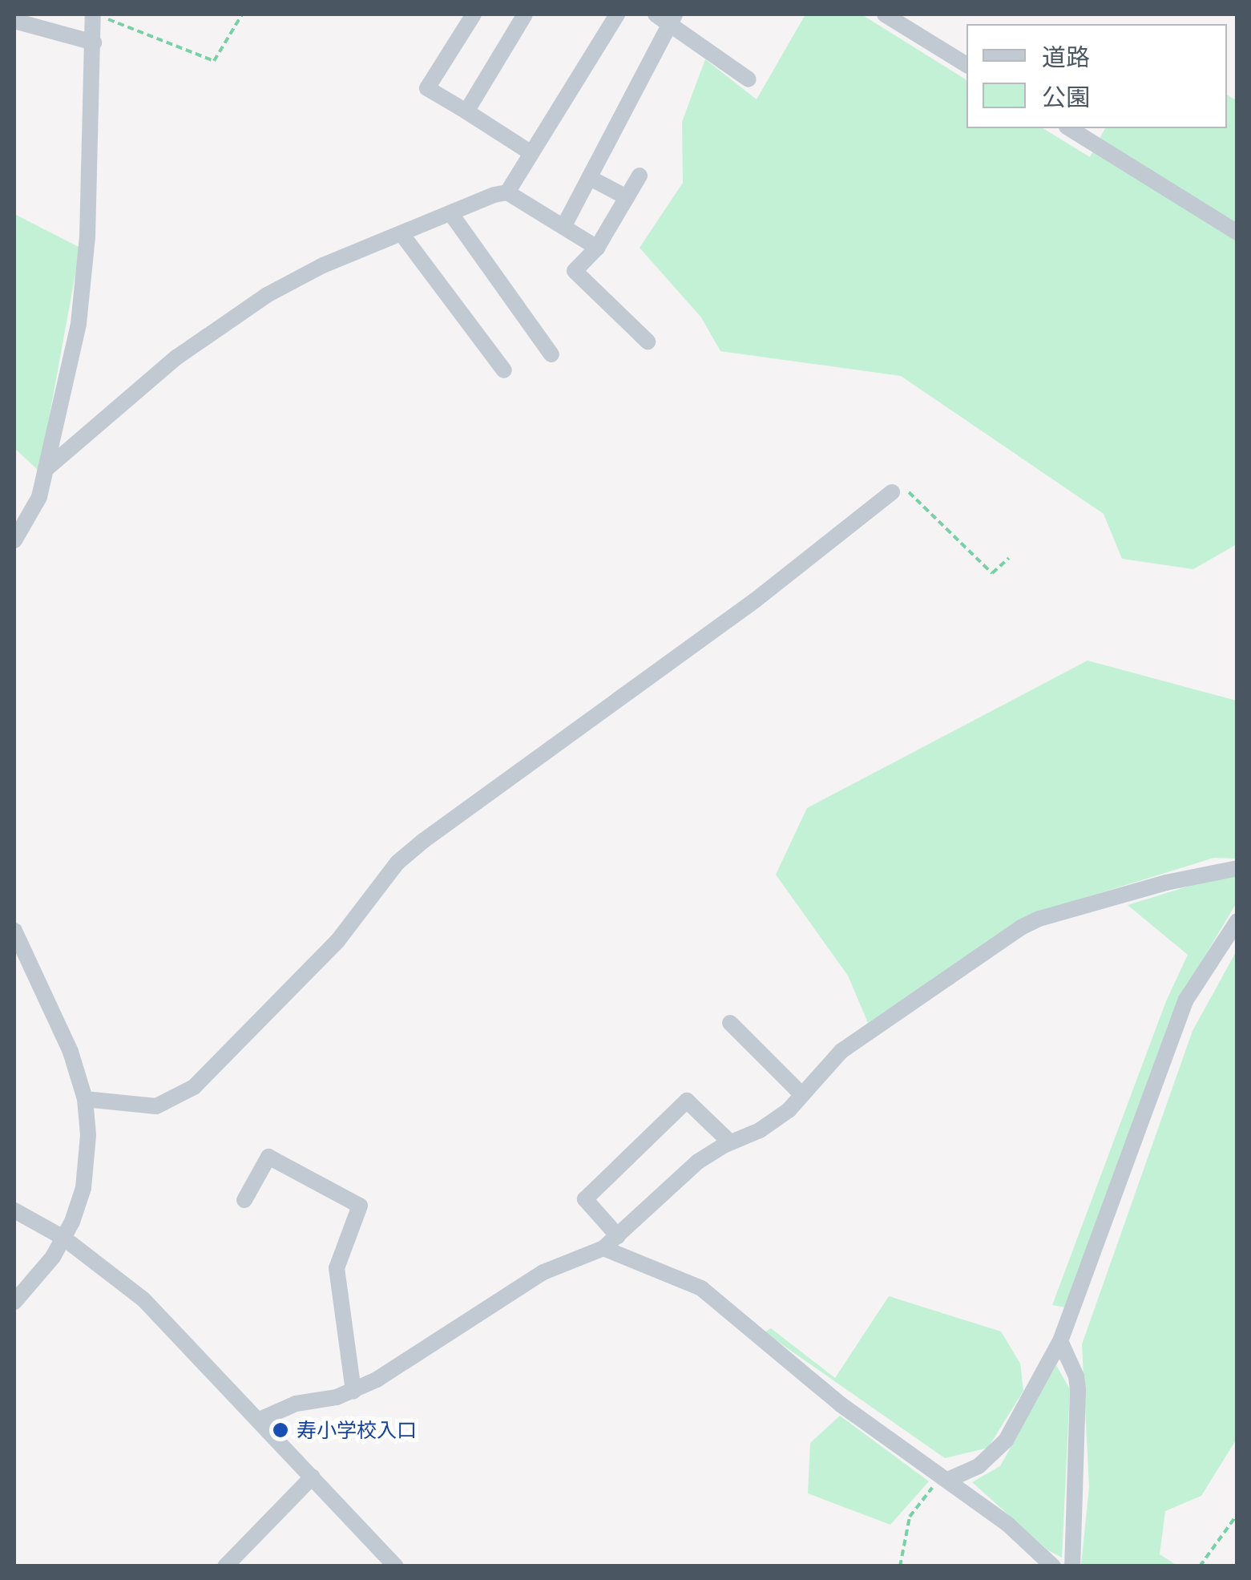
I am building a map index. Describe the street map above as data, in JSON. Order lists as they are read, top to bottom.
{
  "places": ["寿小学校入口"],
  "legend": ["道路", "公園"]
}
